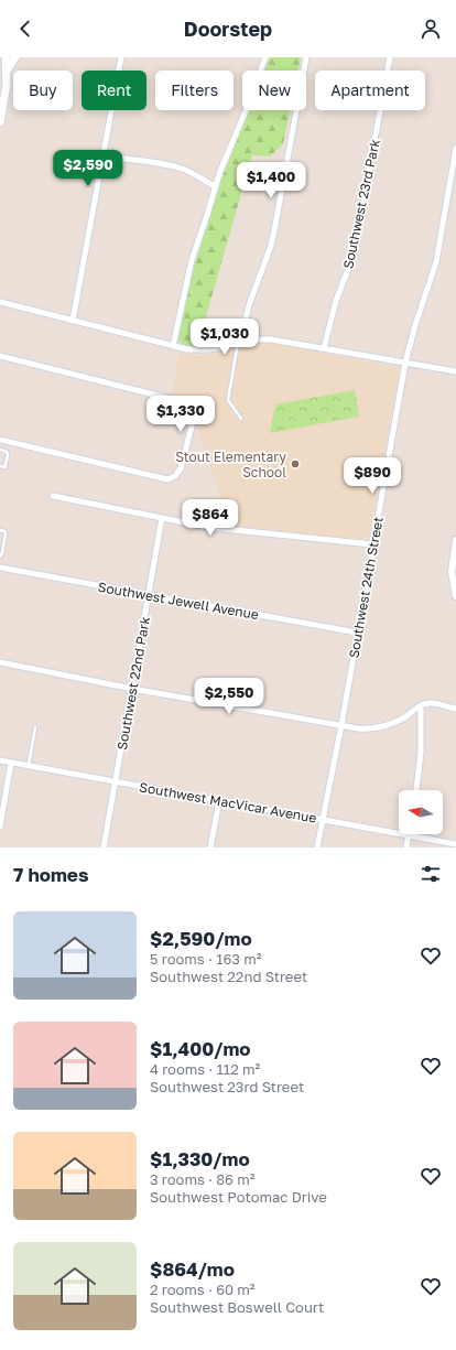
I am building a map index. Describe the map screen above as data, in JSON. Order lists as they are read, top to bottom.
{
  "streets": {
    "street": [
      "Southwest 23rd Park",
      "Southwest 24th Street",
      "Southwest Jewell Avenue",
      "Southwest 22nd Park",
      "Southwest MacVicar Avenue"
    ]
  },
  "crossings": [
    ["Southwest 24th Street", "Southwest Jewell Avenue"],
    ["Southwest 24th Street", "Southwest MacVicar Avenue"],
    ["Southwest Jewell Avenue", "Southwest 22nd Park"],
    ["Southwest 22nd Park", "Southwest MacVicar Avenue"]
  ],
  "places": ["Stout Elementary School"],
  "north": "left",
  "page": {
    "header": "Doorstep",
    "chip": [
      "Buy",
      "Rent",
      "Filters",
      "New",
      "Apartment"
    ],
    "price": [
      "$2,590",
      "$1,400",
      "$1,030",
      "$1,330",
      "$890",
      "$864",
      "$2,550"
    ],
    "heading": "7 homes",
    "list": [
      {
        "name": "$2,590/mo",
        "note": "5 rooms · 163 m² · Southwest 22nd Street"
      },
      {
        "name": "$1,400/mo",
        "note": "4 rooms · 112 m² · Southwest 23rd Street"
      },
      {
        "name": "$1,330/mo",
        "note": "3 rooms · 86 m² · Southwest Potomac Drive"
      },
      {
        "name": "$864/mo",
        "note": "2 rooms · 60 m² · Southwest Boswell Court"
      }
    ]
  }
}
